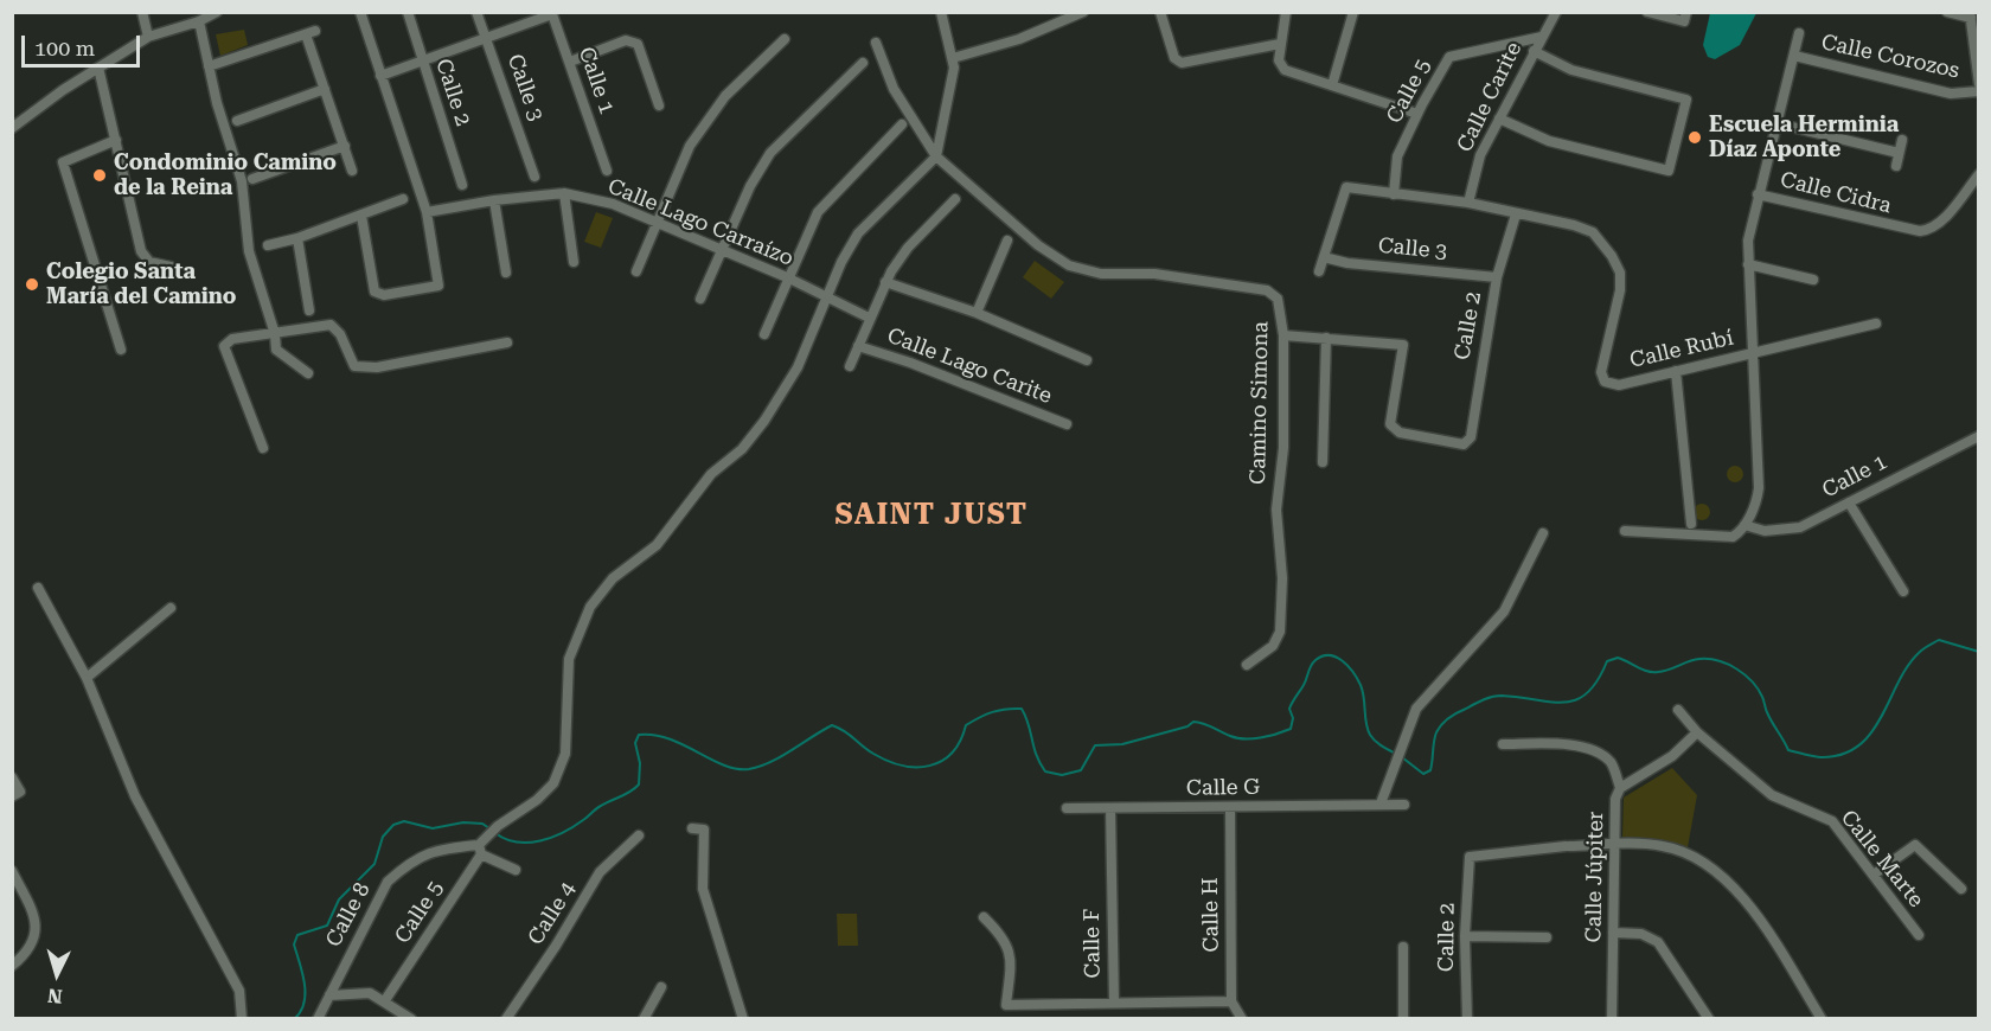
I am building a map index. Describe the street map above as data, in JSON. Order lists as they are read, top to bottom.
{
  "streets": {
    "street": [
      "Calle Corozos",
      "Calle 1",
      "Calle 3",
      "Calle 5",
      "Calle 2",
      "Calle Carite",
      "Calle Cidra",
      "Calle Lago Carraízo",
      "Calle Rubí",
      "Calle Lago Carite",
      "Camino Simona",
      "Calle G",
      "Calle Marte",
      "Calle Júpiter",
      "Calle 4",
      "Calle 8",
      "Calle H",
      "Calle F"
    ]
  },
  "crossings": [
    ["Calle 1", "Calle 3"],
    ["Calle 1", "Calle 2"],
    ["Calle 3", "Calle 2"],
    ["Calle 5", "Calle Carite"],
    ["Calle 5", "Calle Lago Carraízo"],
    ["Calle 5", "Camino Simona"],
    ["Calle 5", "Calle 8"],
    ["Calle 2", "Calle Rubí"],
    ["Calle 2", "Calle Júpiter"],
    ["Calle G", "Calle H"],
    ["Calle G", "Calle F"],
    ["Calle Marte", "Calle Júpiter"],
    ["Calle H", "Calle F"]
  ],
  "districts": ["SAINT JUST"],
  "places": ["Escuela Herminia Díaz Aponte", "Condominio Camino de la Reina", "Colegio Santa María del Camino"],
  "scale_bar": "100 m",
  "north": "bottom"
}
